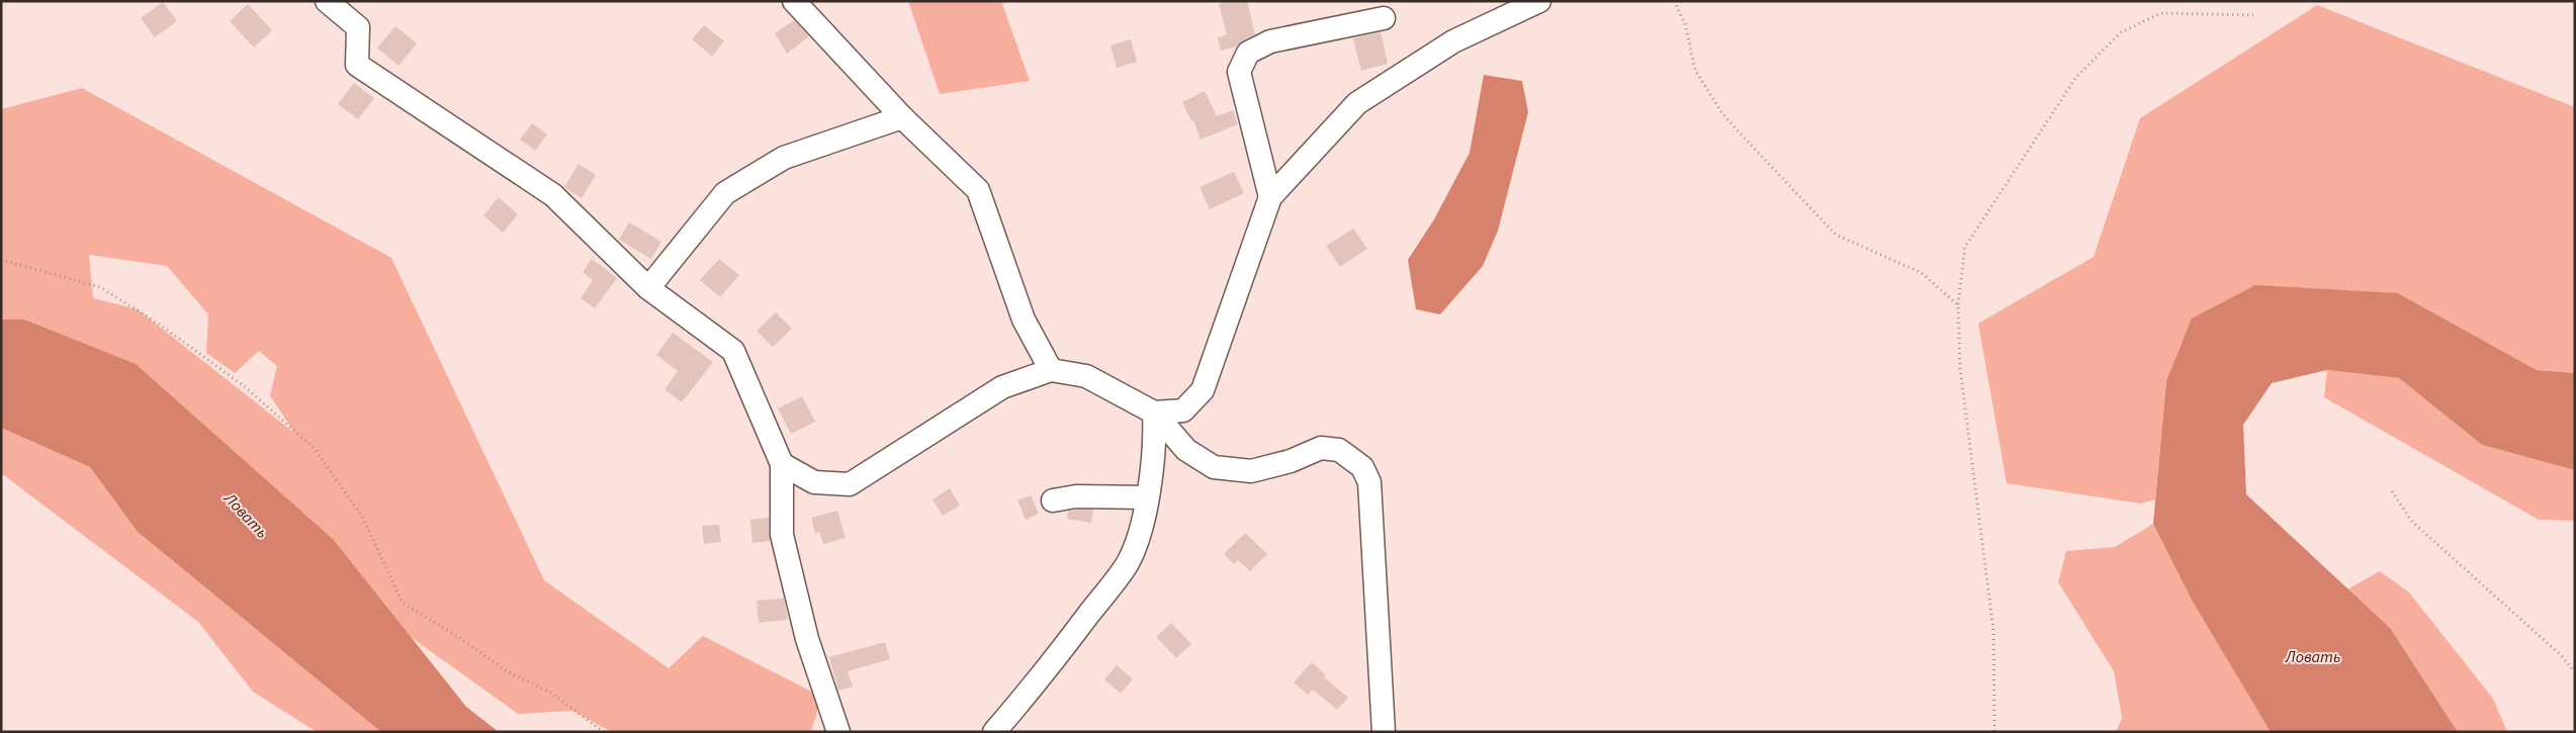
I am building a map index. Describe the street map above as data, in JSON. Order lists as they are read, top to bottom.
{
  "water": ["Ловать"]
}
